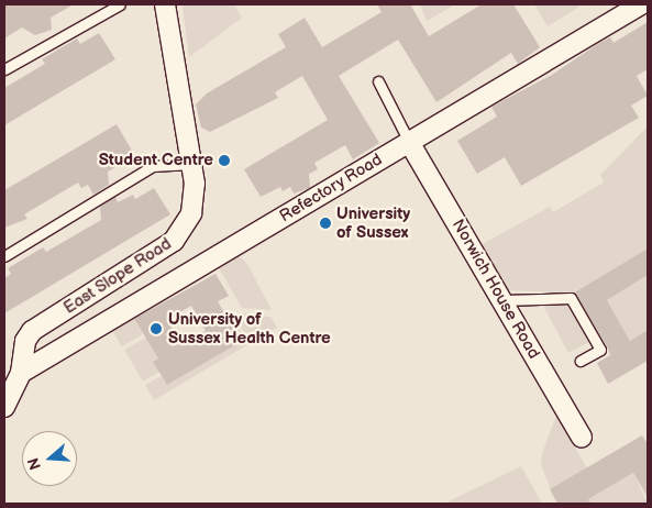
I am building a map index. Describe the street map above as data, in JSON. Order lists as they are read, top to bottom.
{
  "streets": {
    "street": ["Refectory Road", "East Slope Road", "Norwich House Road"]
  },
  "crossings": [
    ["Refectory Road", "East Slope Road"],
    ["Refectory Road", "Norwich House Road"]
  ],
  "places": ["Student Centre", "University of Sussex", "University of Sussex Health Centre"],
  "north": "left"
}
